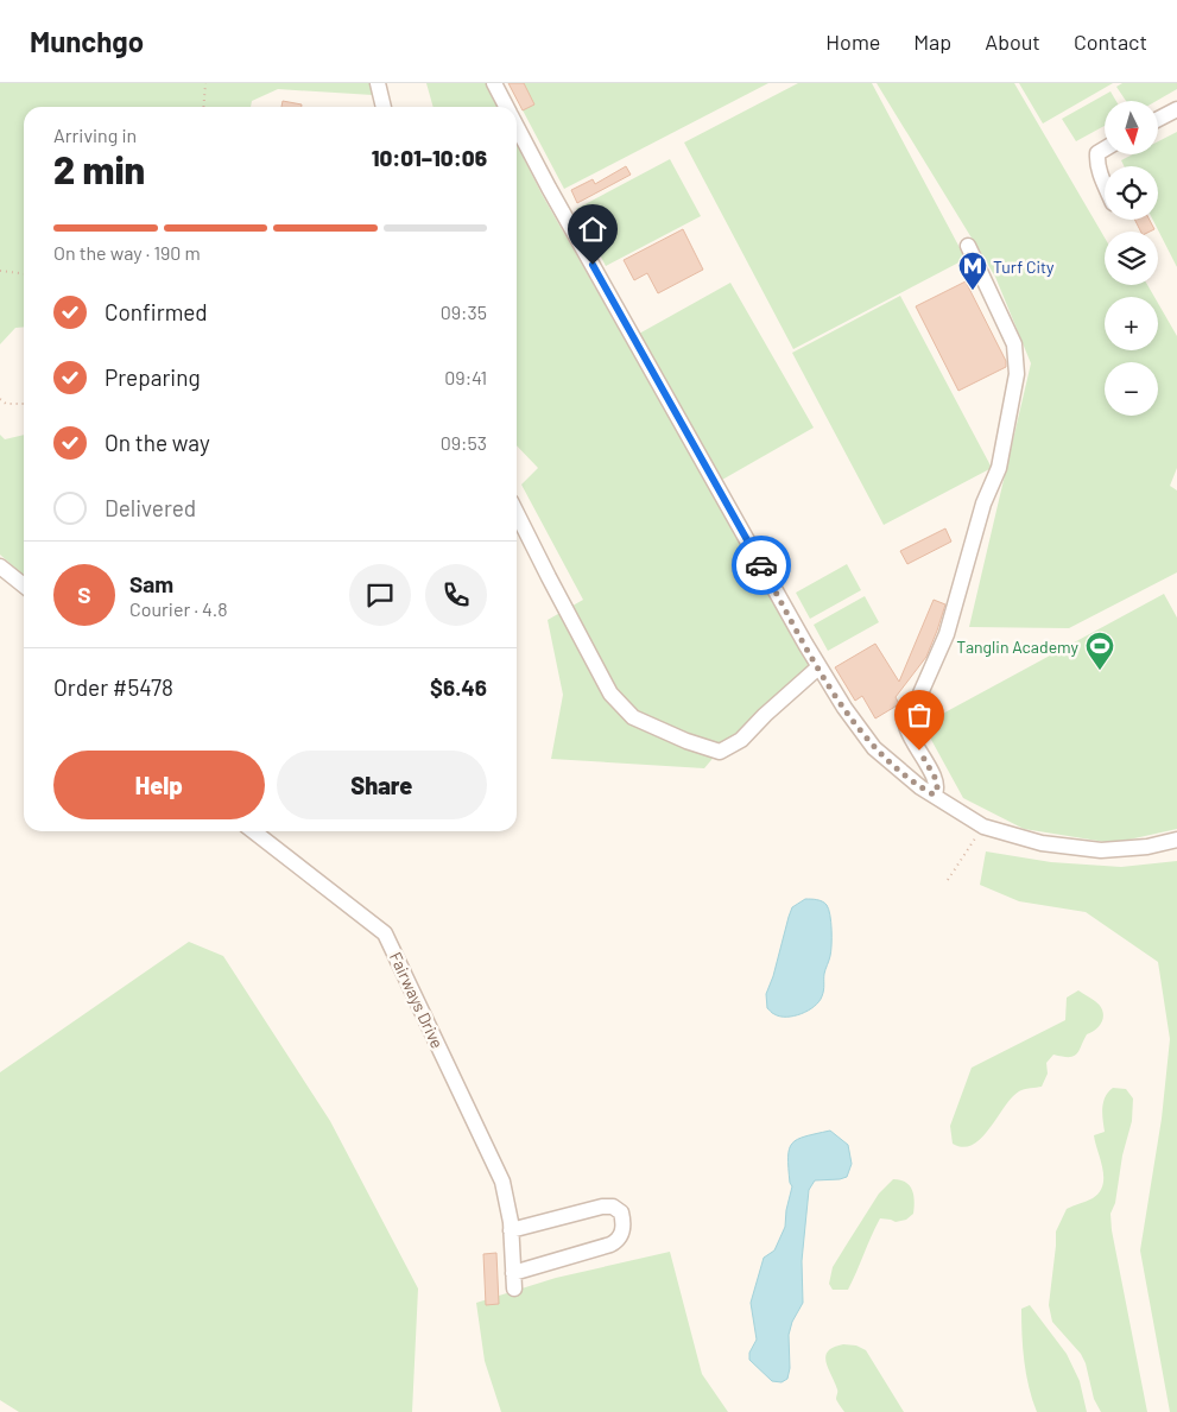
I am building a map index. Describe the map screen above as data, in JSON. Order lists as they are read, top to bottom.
{
  "streets": {
    "street": ["Fairways Drive"]
  },
  "places": {
    "metro station": ["Turf City"],
    "sports": ["Tanglin Academy"]
  },
  "north": "bottom",
  "page": {
    "header": "Munchgo",
    "nav": [
      "Home",
      "Map",
      "About",
      "Contact"
    ],
    "map_buttons": ["+", "−"],
    "heading": ["2 min", "Arriving in", "10:01–10:06"],
    "panel": [
      "Sam",
      "Courier · 4.8",
      "Order #5478",
      "$6.46"
    ],
    "bar": "On the way · 190 m",
    "list": [
      ["Confirmed", "09:35"],
      ["Preparing", "09:41"],
      ["On the way", "09:53"],
      "Delivered"
    ],
    "round": "S",
    "buttons": ["Help", "Share"]
  }
}
